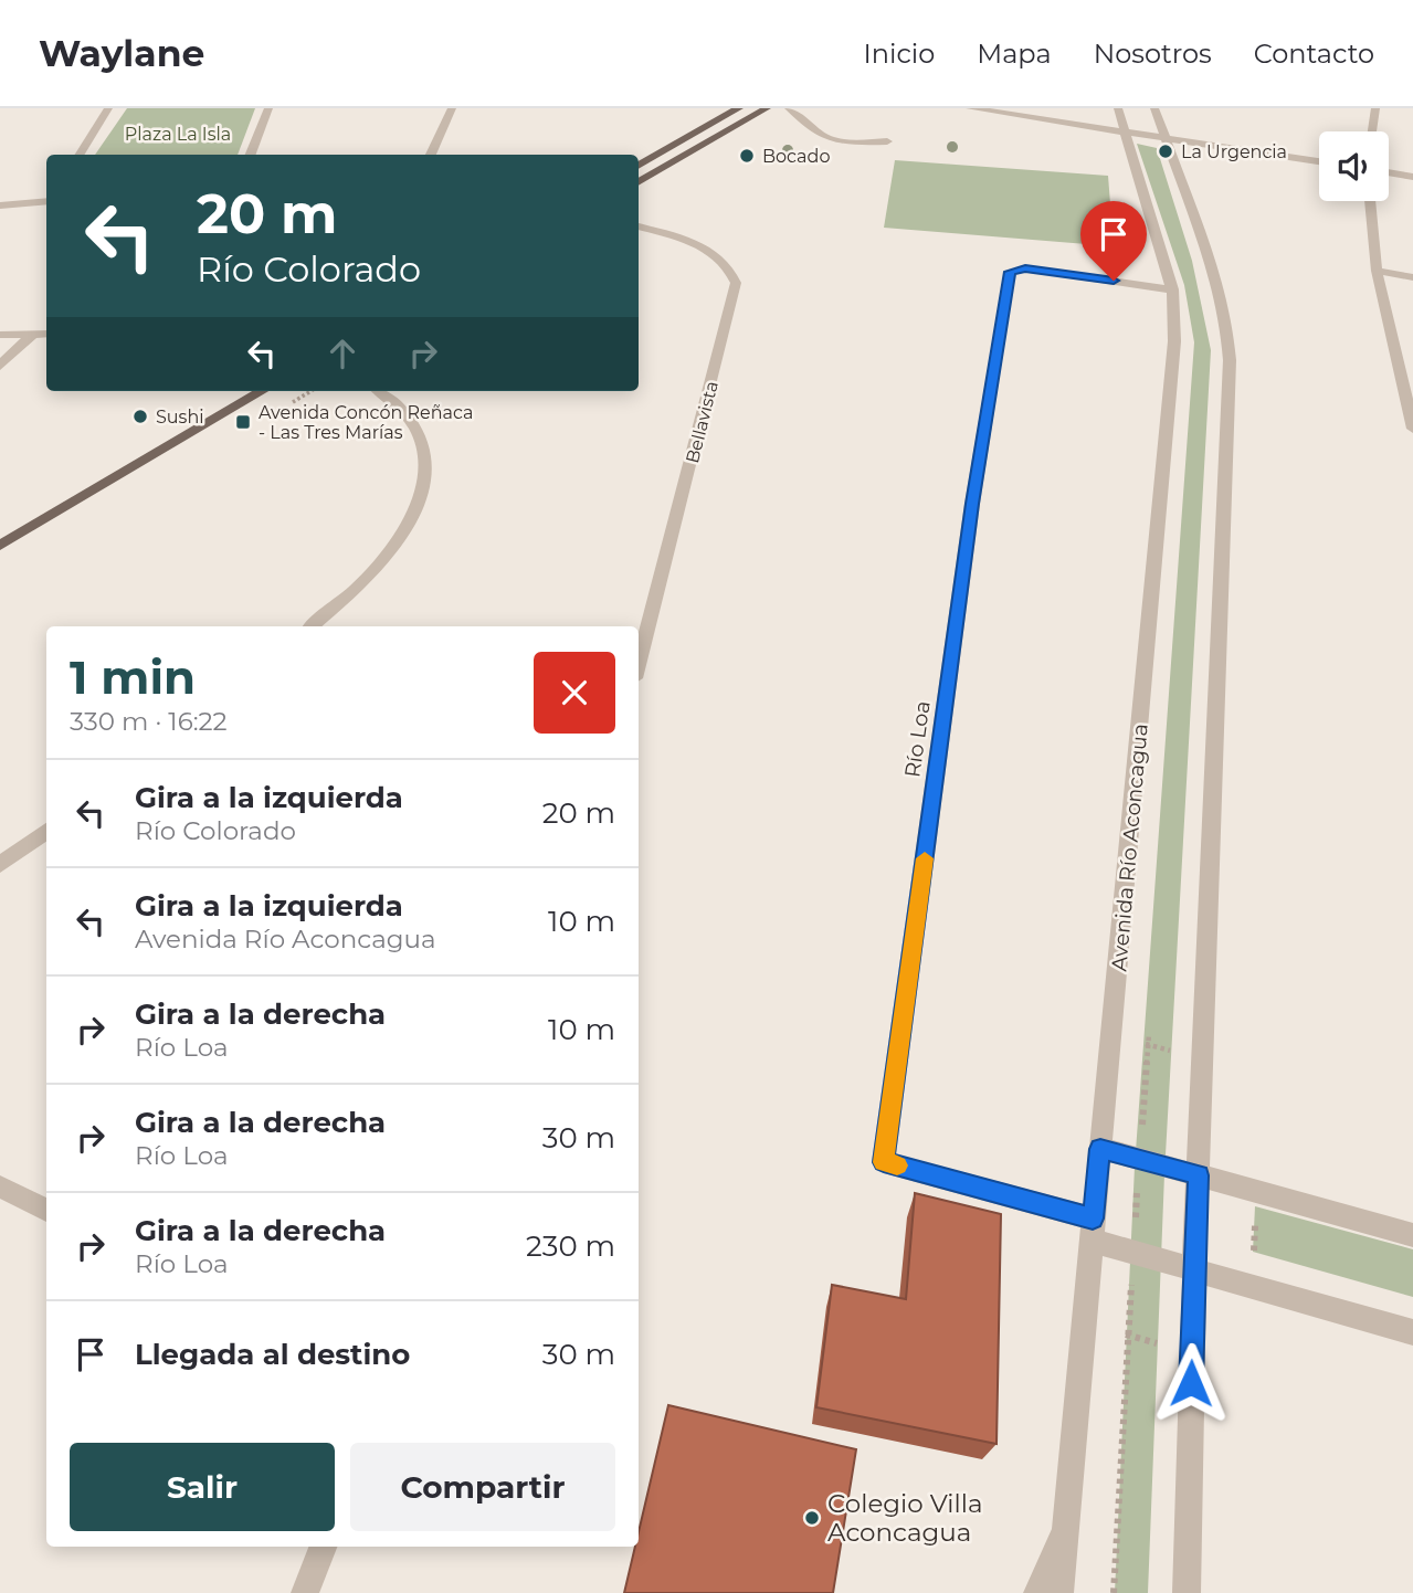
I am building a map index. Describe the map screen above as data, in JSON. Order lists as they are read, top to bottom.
{
  "streets": {
    "street": ["Bellavista", "Río Loa", "Avenida Río Aconcagua"]
  },
  "crossings": [
    ["Río Loa", "Avenida Río Aconcagua"]
  ],
  "parks": ["Plaza La Isla"],
  "places": {
    "other": [
      "La Urgencia",
      "Bocado",
      "Sushi",
      "Colegio Villa Aconcagua"
    ],
    "transit": ["Avenida Concón Reñaca - Las Tres Marías"]
  },
  "page": {
    "header": "Waylane",
    "nav": [
      "Inicio",
      "Mapa",
      "Nosotros",
      "Contacto"
    ],
    "turn": ["20 m", "Río Colorado"],
    "heading": ["1 min", "330 m · 16:22"],
    "list": [
      {
        "name": "Gira a la izquierda",
        "note": "Río Colorado",
        "value": "20 m"
      },
      {
        "name": "Gira a la izquierda",
        "note": "Avenida Río Aconcagua",
        "value": "10 m"
      },
      {
        "name": "Gira a la derecha",
        "note": "Río Loa",
        "value": "10 m"
      },
      {
        "name": "Gira a la derecha",
        "note": "Río Loa",
        "value": "30 m"
      },
      {
        "name": "Gira a la derecha",
        "note": "Río Loa",
        "value": "230 m"
      },
      {
        "name": "Llegada al destino",
        "value": "30 m"
      }
    ],
    "buttons": ["Salir", "Compartir"]
  }
}
